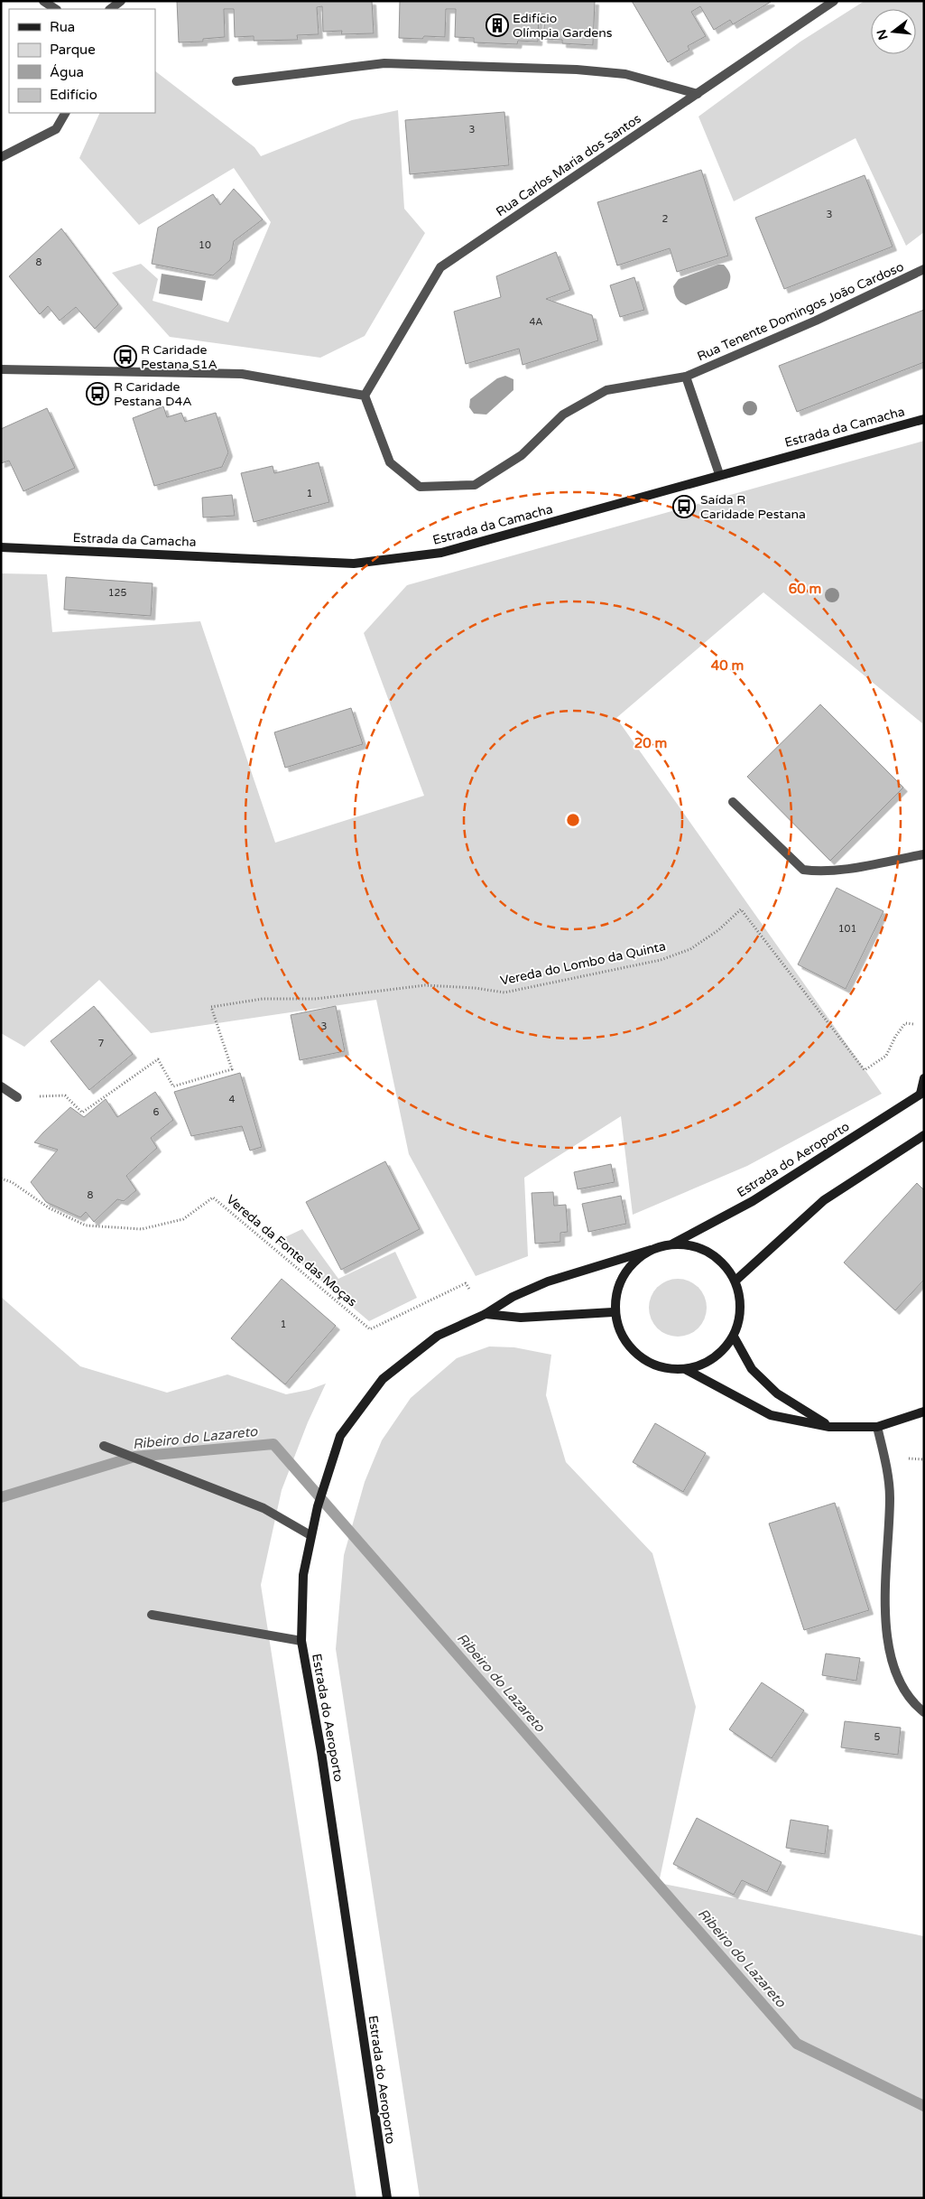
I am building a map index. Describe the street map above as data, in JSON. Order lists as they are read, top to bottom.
{
  "streets": {
    "main road": ["Estrada da Camacha", "Estrada do Aeroporto"],
    "street": ["Rua Carlos Maria dos Santos", "Rua Tenente Domingos João Cardoso"],
    "path": ["Vereda do Lombo da Quinta", "Vereda da Fonte das Moças"]
  },
  "crossings": [
    ["Rua Carlos Maria dos Santos", "Rua Tenente Domingos João Cardoso"]
  ],
  "water": ["Ribeiro do Lazareto"],
  "places": {
    "building": ["Edifício Olímpia Gardens"],
    "bus stop": ["R Caridade Pestana S1A", "R Caridade Pestana D4A", "Saída R Caridade Pestana"]
  },
  "house_numbers": [
    "3",
    "3",
    "2",
    "10",
    "8",
    "4A",
    "1",
    "125",
    "101",
    "3",
    "7",
    "4",
    "6",
    "8",
    "1",
    "5"
  ],
  "legend": [
    "Rua",
    "Parque",
    "Água",
    "Edifício"
  ],
  "north": "left",
  "rings": ["60 m", "40 m", "20 m"]
}
